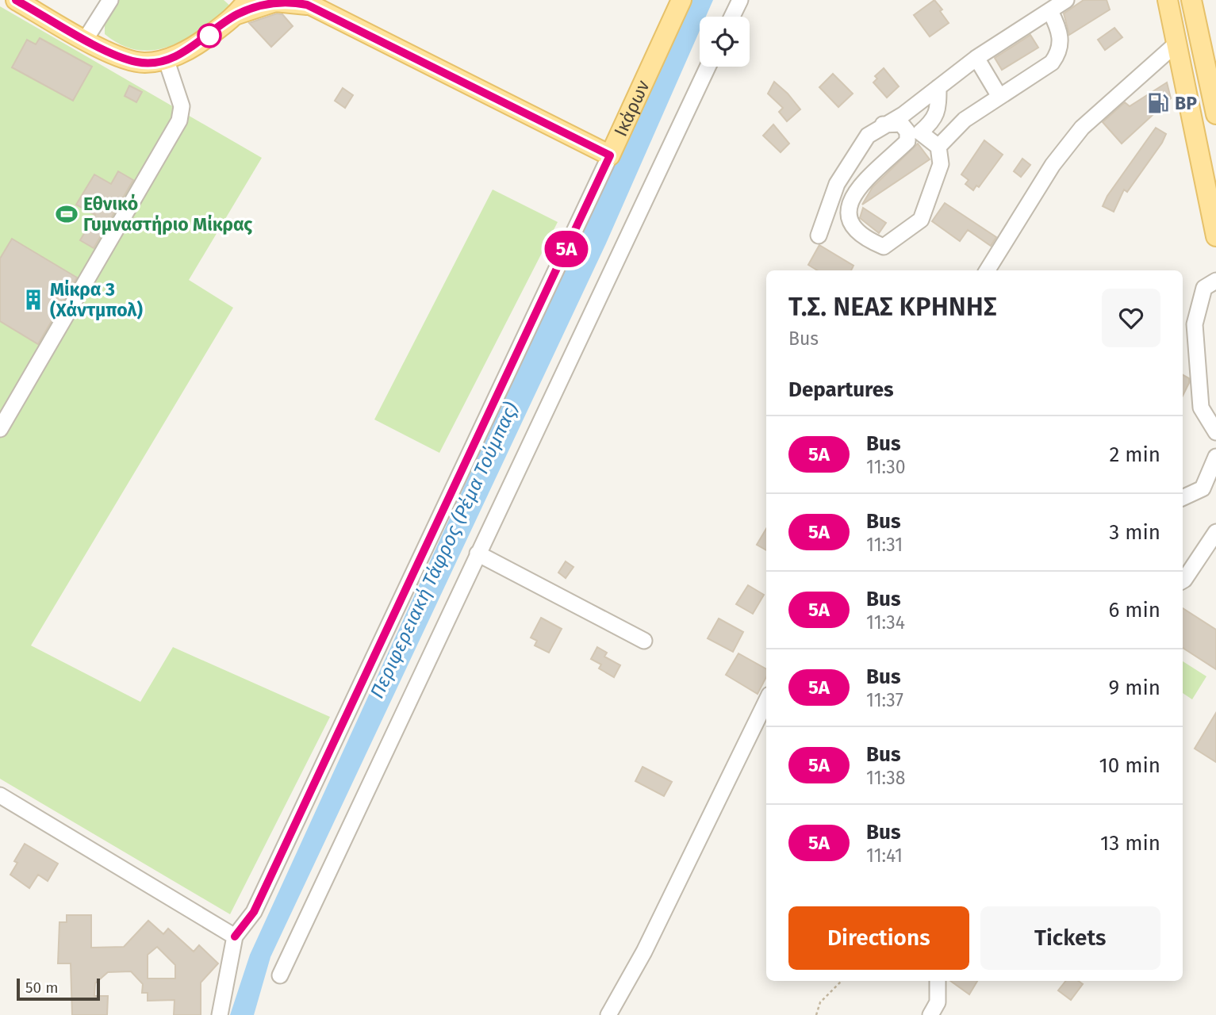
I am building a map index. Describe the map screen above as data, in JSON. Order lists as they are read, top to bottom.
{
  "streets": {
    "main road": ["Ικάρων"]
  },
  "water": ["Περιφερειακή Τάφρος (Ρέμα Τούμπας)"],
  "places": {
    "fuel station": ["BP"],
    "sports": ["Εθνικό Γυμναστήριο Μίκρας"],
    "building": ["Μίκρα 3 (Χάντμπολ)"]
  },
  "lines": ["bus line 5Α"],
  "scale_bar": "50 m",
  "page": {
    "on_map": "5Α",
    "heading": [
      ["Τ.Σ. ΝΕΑΣ ΚΡΗΝΗΣ", "Bus"],
      "Departures"
    ],
    "list": [
      {
        "mark": "5Α",
        "name": "Bus",
        "note": "11:30",
        "value": "2 min"
      },
      {
        "mark": "5Α",
        "name": "Bus",
        "note": "11:31",
        "value": "3 min"
      },
      {
        "mark": "5Α",
        "name": "Bus",
        "note": "11:34",
        "value": "6 min"
      },
      {
        "mark": "5Α",
        "name": "Bus",
        "note": "11:37",
        "value": "9 min"
      },
      {
        "mark": "5Α",
        "name": "Bus",
        "note": "11:38",
        "value": "10 min"
      },
      {
        "mark": "5Α",
        "name": "Bus",
        "note": "11:41",
        "value": "13 min"
      }
    ],
    "buttons": ["Directions", "Tickets"],
    "scale": "50 m"
  }
}
